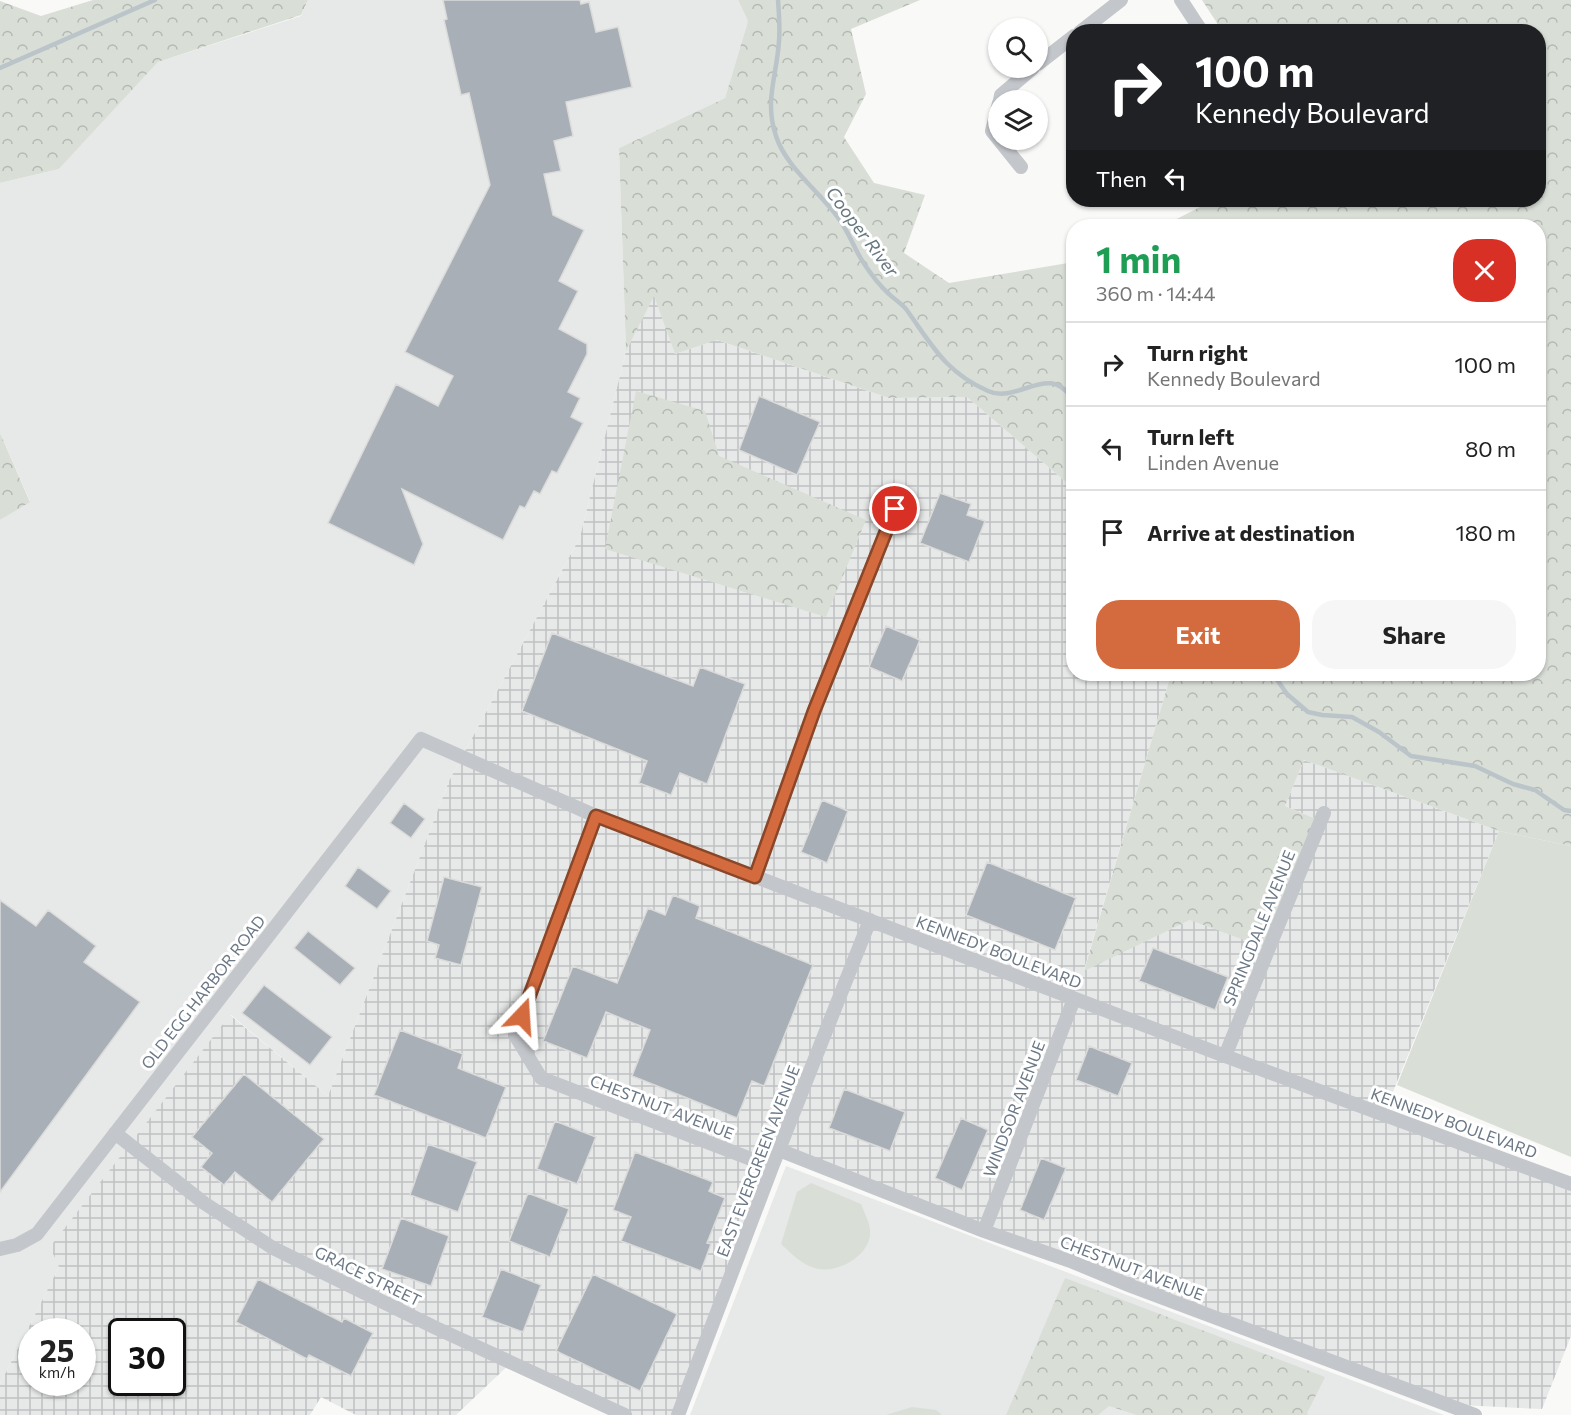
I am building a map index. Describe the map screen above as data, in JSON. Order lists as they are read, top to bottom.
{
  "streets": {
    "street": [
      "SPRINGDALE AVENUE",
      "KENNEDY BOULEVARD",
      "OLD EGG HARBOR ROAD",
      "CHESTNUT AVENUE",
      "WINDSOR AVENUE",
      "EAST EVERGREEN AVENUE",
      "GRACE STREET"
    ]
  },
  "crossings": [
    ["SPRINGDALE AVENUE", "KENNEDY BOULEVARD"],
    ["KENNEDY BOULEVARD", "OLD EGG HARBOR ROAD"],
    ["KENNEDY BOULEVARD", "CHESTNUT AVENUE"],
    ["KENNEDY BOULEVARD", "WINDSOR AVENUE"],
    ["KENNEDY BOULEVARD", "EAST EVERGREEN AVENUE"],
    ["OLD EGG HARBOR ROAD", "GRACE STREET"],
    ["CHESTNUT AVENUE", "WINDSOR AVENUE"],
    ["CHESTNUT AVENUE", "EAST EVERGREEN AVENUE"]
  ],
  "water": ["Cooper River"],
  "page": {
    "turn": ["100 m", "Kennedy Boulevard"],
    "then": "Then",
    "heading": ["1 min", "360 m · 14:44"],
    "list": [
      {
        "name": "Turn right",
        "note": "Kennedy Boulevard",
        "value": "100 m"
      },
      {
        "name": "Turn left",
        "note": "Linden Avenue",
        "value": "80 m"
      },
      {
        "name": "Arrive at destination",
        "value": "180 m"
      }
    ],
    "buttons": ["Exit", "Share"],
    "speed": "25 km/h",
    "limit": "30"
  }
}
